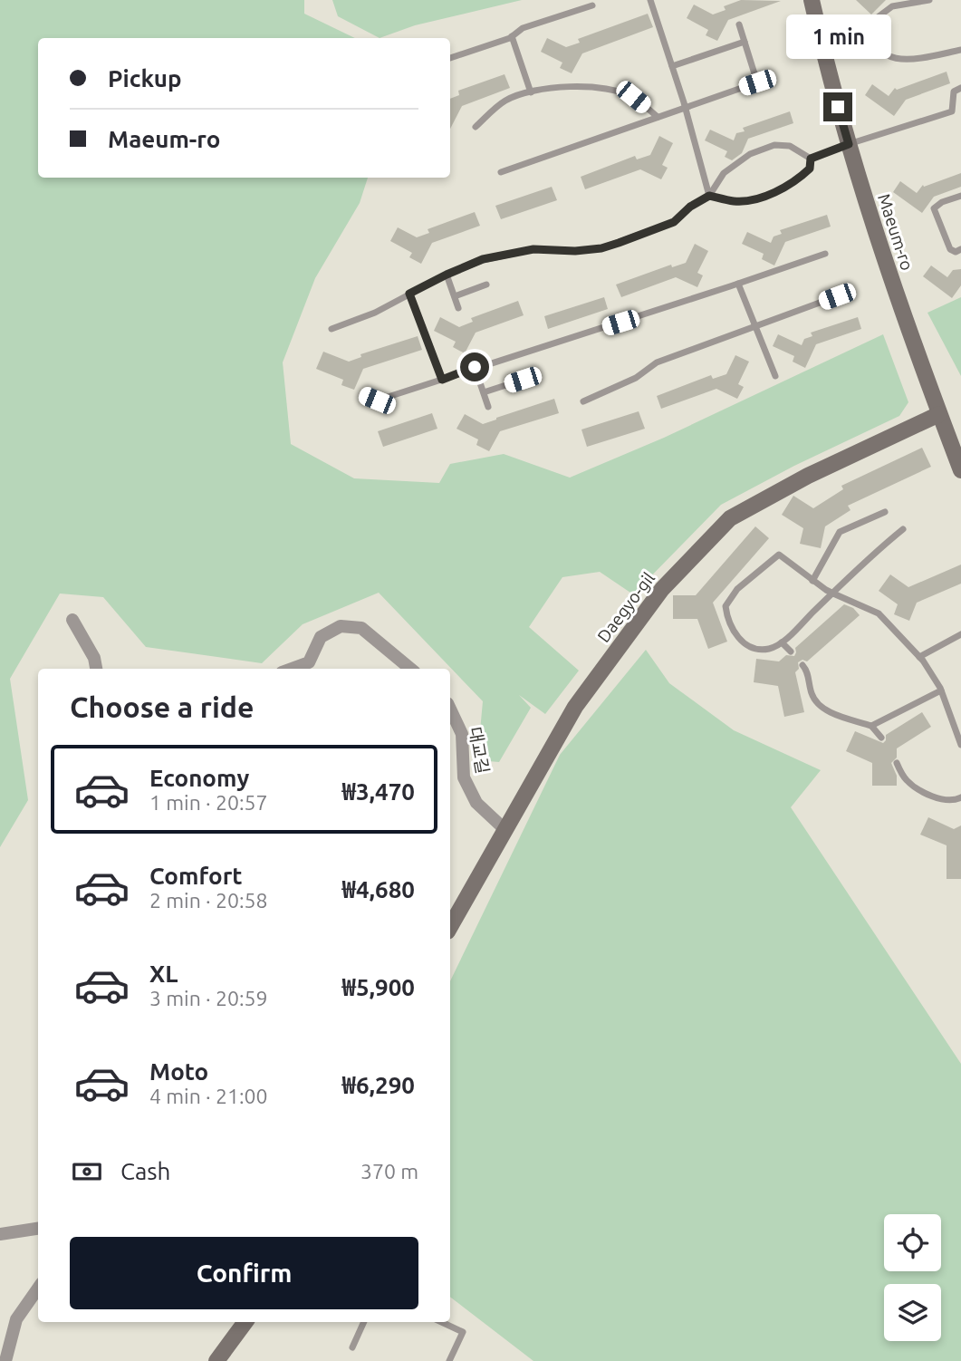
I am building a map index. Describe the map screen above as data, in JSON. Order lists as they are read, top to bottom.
{
  "streets": {
    "street": ["Maeum-ro", "Daegyo-gil", "대교길"]
  },
  "crossings": [
    ["Maeum-ro", "Daegyo-gil"],
    ["Daegyo-gil", "대교길"]
  ],
  "page": {
    "bubble": "1 min",
    "banner": ["Pickup", "Maeum-ro"],
    "heading": "Choose a ride",
    "list": [
      {
        "name": "Economy",
        "note": "1 min · 20:57",
        "value": "₩3,470"
      },
      {
        "name": "Comfort",
        "note": "2 min · 20:58",
        "value": "₩4,680"
      },
      {
        "name": "XL",
        "note": "3 min · 20:59",
        "value": "₩5,900"
      },
      {
        "name": "Moto",
        "note": "4 min · 21:00",
        "value": "₩6,290"
      }
    ],
    "pay": ["Cash", "370 m"],
    "buttons": "Confirm"
  }
}
